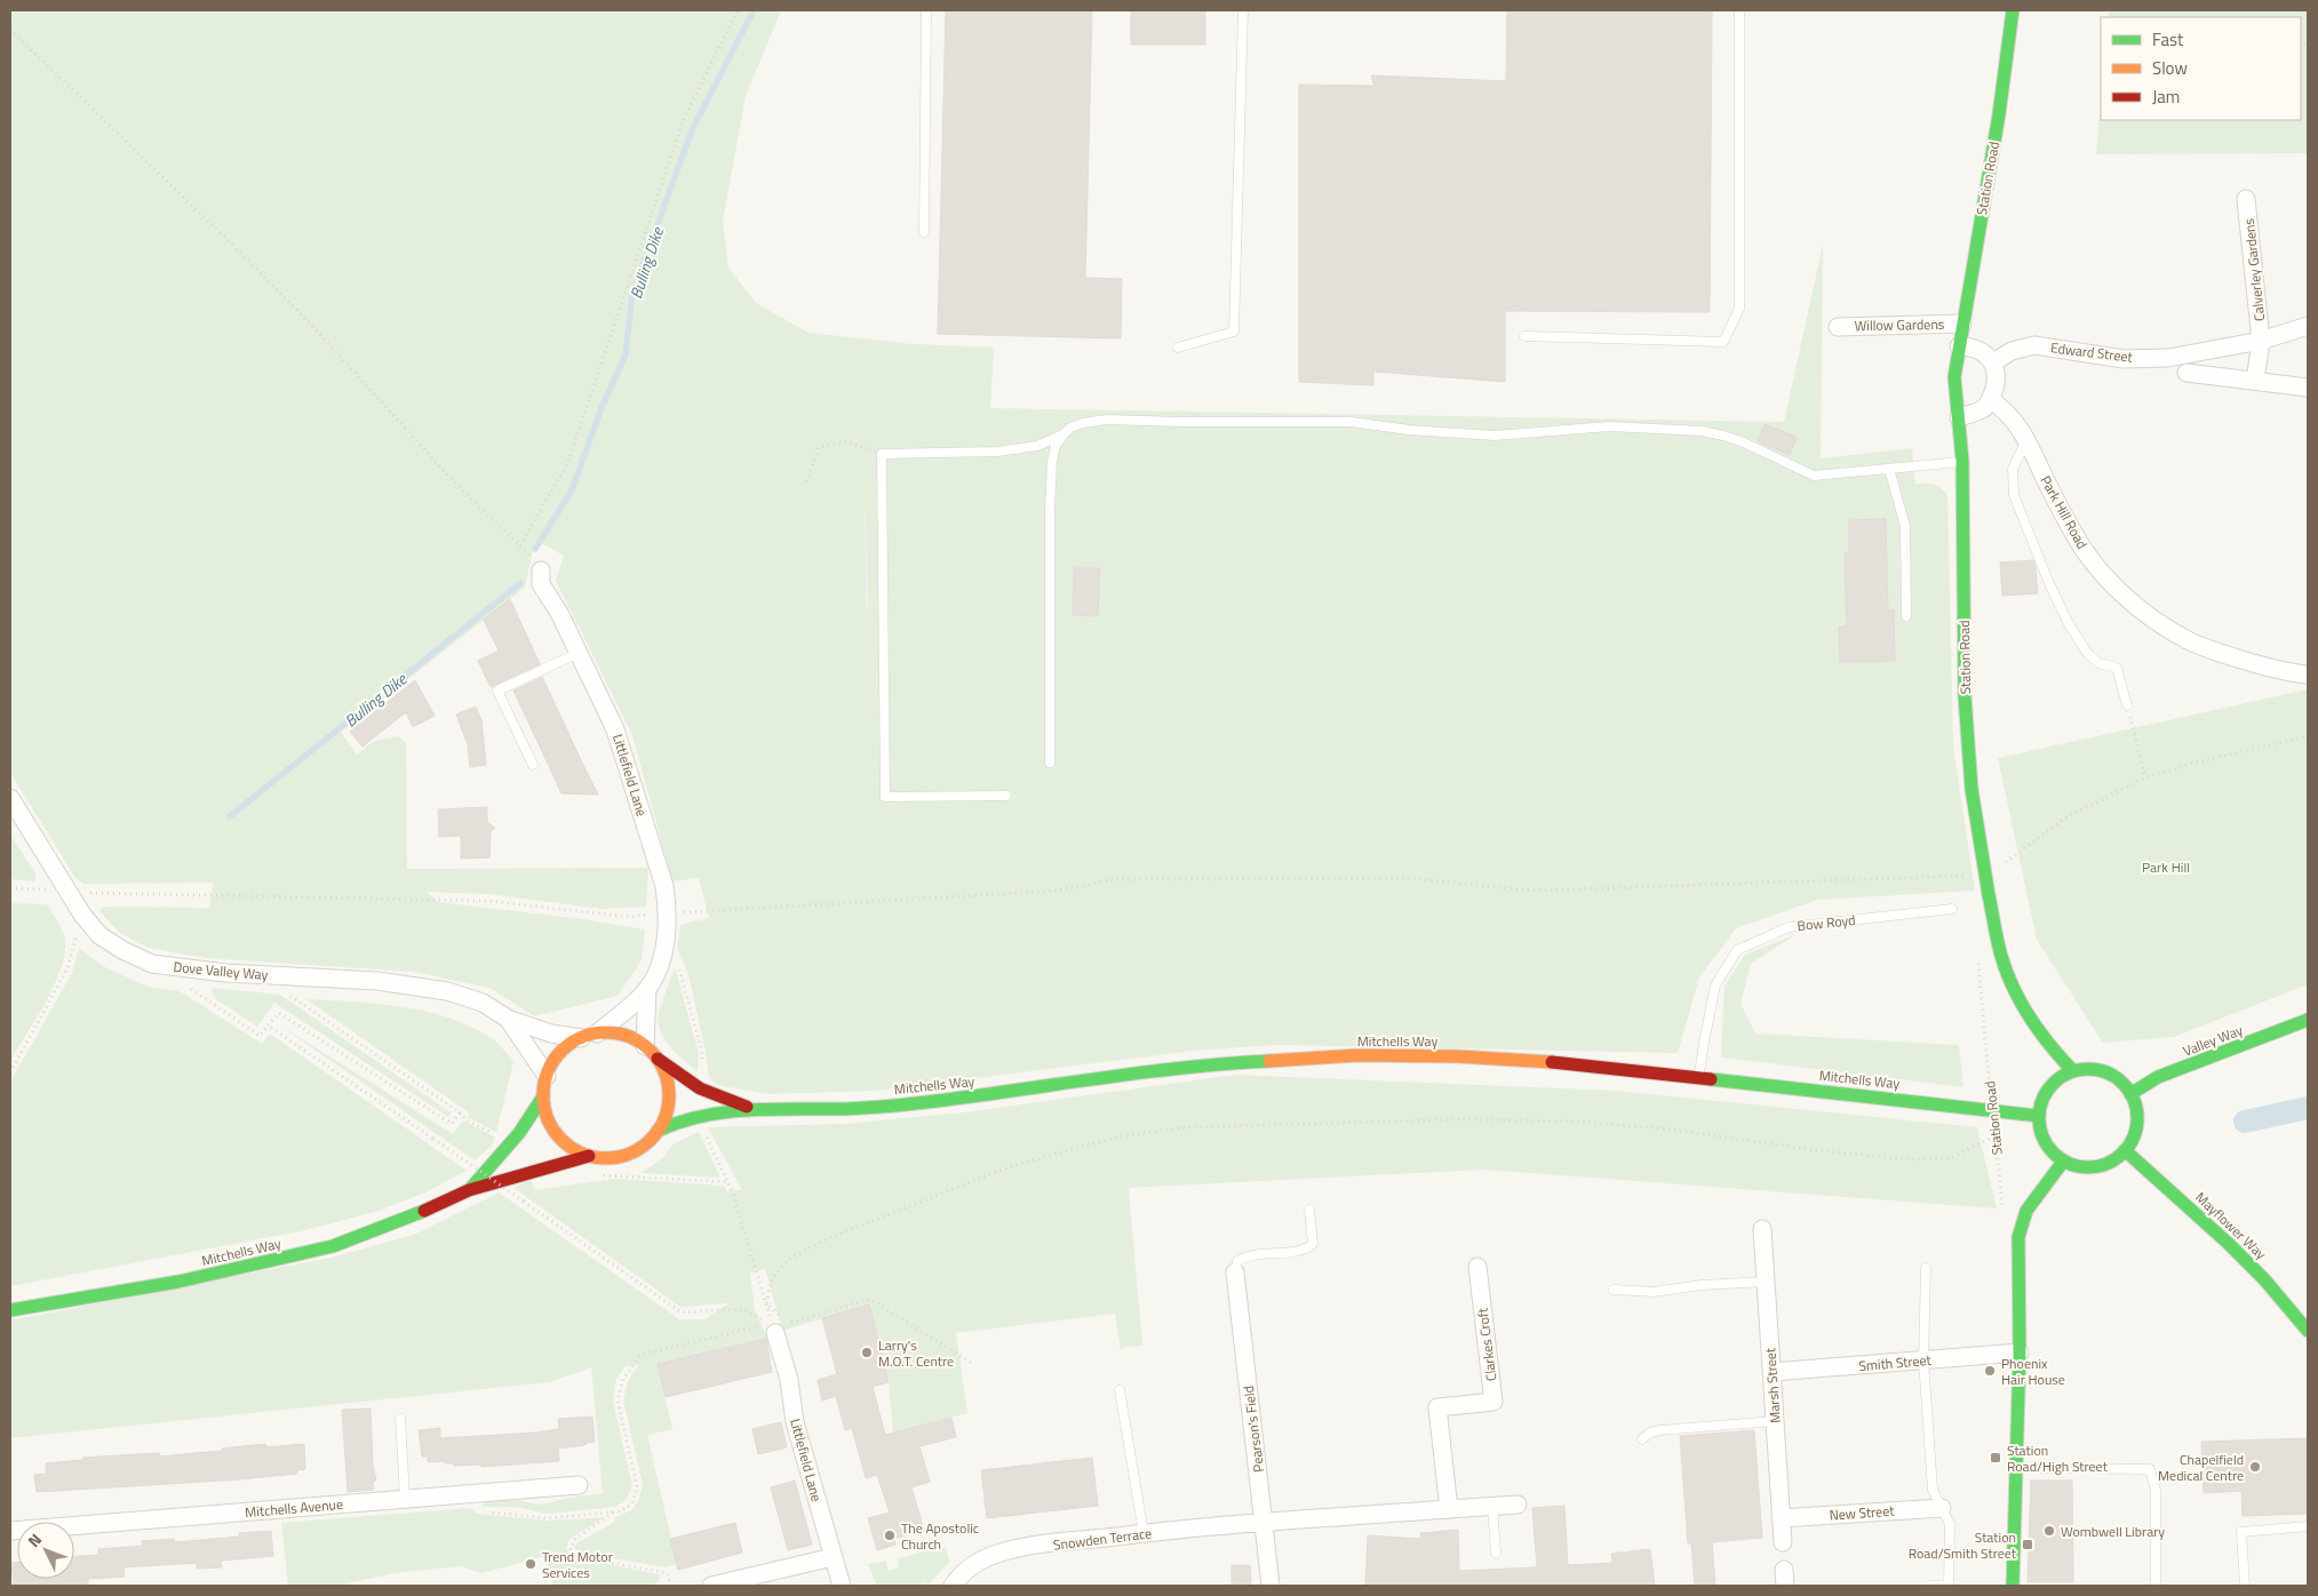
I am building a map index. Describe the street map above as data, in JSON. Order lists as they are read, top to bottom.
{
  "streets": {
    "main road": [
      "Station Road",
      "Mitchells Way",
      "Valley Way",
      "Mayflower Way"
    ],
    "street": [
      "Calverley Gardens",
      "Willow Gardens",
      "Edward Street",
      "Park Hill Road",
      "Littlefield Lane",
      "Dove Valley Way",
      "Clarkes Croft",
      "Smith Street",
      "Marsh Street",
      "Pearson's Field",
      "Mitchells Avenue",
      "New Street",
      "Snowden Terrace"
    ],
    "lane": ["Bow Royd"]
  },
  "crossings": [
    ["Station Road", "Willow Gardens"],
    ["Station Road", "Mitchells Way"],
    ["Station Road", "Valley Way"],
    ["Station Road", "Mayflower Way"],
    ["Calverley Gardens", "Edward Street"],
    ["Littlefield Lane", "Dove Valley Way"],
    ["Littlefield Lane", "Mitchells Way"],
    ["Bow Royd", "Mitchells Way"],
    ["Dove Valley Way", "Mitchells Way"],
    ["Mitchells Way", "Valley Way"],
    ["Mitchells Way", "Mayflower Way"],
    ["Valley Way", "Mayflower Way"],
    ["Smith Street", "Marsh Street"],
    ["Marsh Street", "New Street"],
    ["Pearson's Field", "Snowden Terrace"]
  ],
  "water": ["Bulling Dike"],
  "parks": ["Park Hill"],
  "places": {
    "other": [
      "Larry's M.O.T. Centre",
      "Phoenix Hair House",
      "Chapelfield Medical Centre",
      "Wombwell Library",
      "The Apostolic Church",
      "Trend Motor Services"
    ],
    "transit": ["Station Road/High Street", "Station Road/Smith Street"]
  },
  "legend": ["Fast", "Slow", "Jam"],
  "north": "top left"
}
